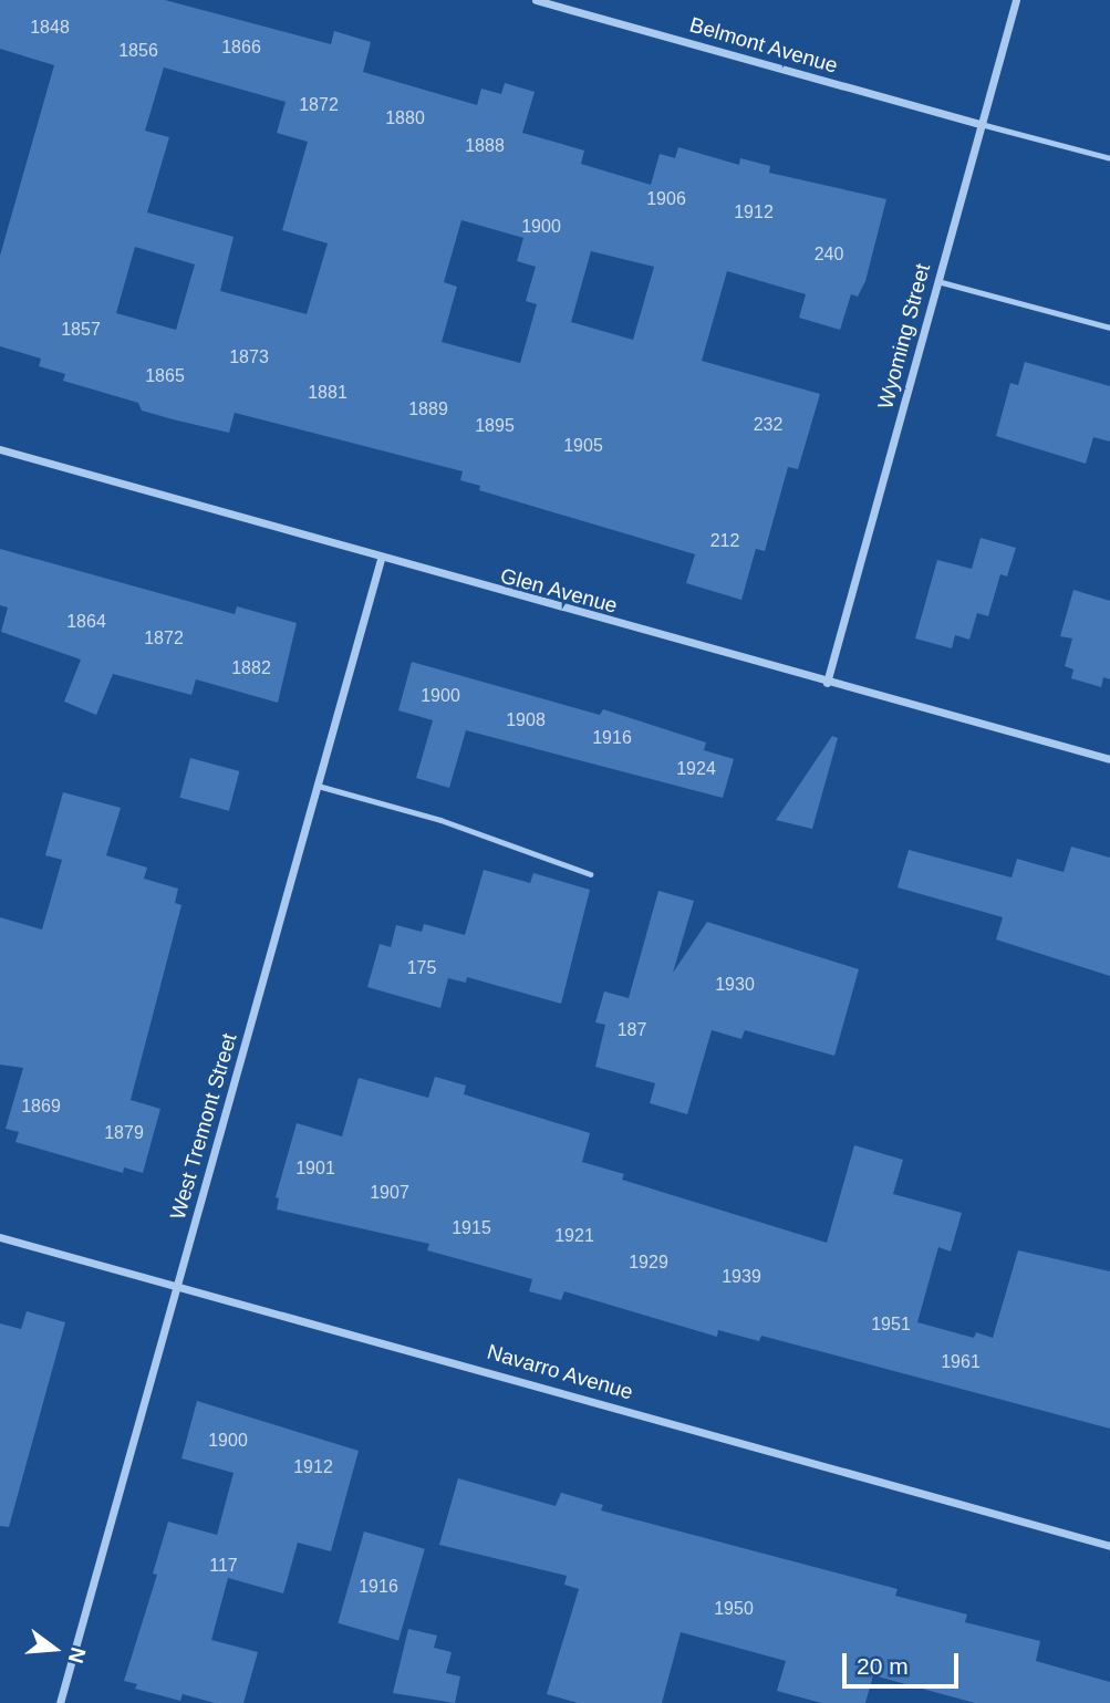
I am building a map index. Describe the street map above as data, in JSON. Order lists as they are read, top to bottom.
{
  "streets": {
    "street": [
      "Belmont Avenue",
      "Wyoming Street",
      "Glen Avenue",
      "West Tremont Street",
      "Navarro Avenue"
    ]
  },
  "crossings": [
    ["Belmont Avenue", "Wyoming Street"],
    ["Wyoming Street", "Glen Avenue"],
    ["Glen Avenue", "West Tremont Street"],
    ["West Tremont Street", "Navarro Avenue"]
  ],
  "house_numbers": [
    "1848",
    "1866",
    "1856",
    "1872",
    "1880",
    "1888",
    "1906",
    "1912",
    "1900",
    "240",
    "1857",
    "1873",
    "1865",
    "1881",
    "1889",
    "232",
    "1895",
    "1905",
    "212",
    "1864",
    "1872",
    "1882",
    "1900",
    "1908",
    "1916",
    "1924",
    "175",
    "1930",
    "187",
    "1869",
    "1879",
    "1901",
    "1907",
    "1915",
    "1921",
    "1929",
    "1939",
    "1951",
    "1961",
    "1900",
    "1912",
    "117",
    "1916",
    "1950"
  ],
  "scale_bar": "20 m",
  "north": "right"
}
